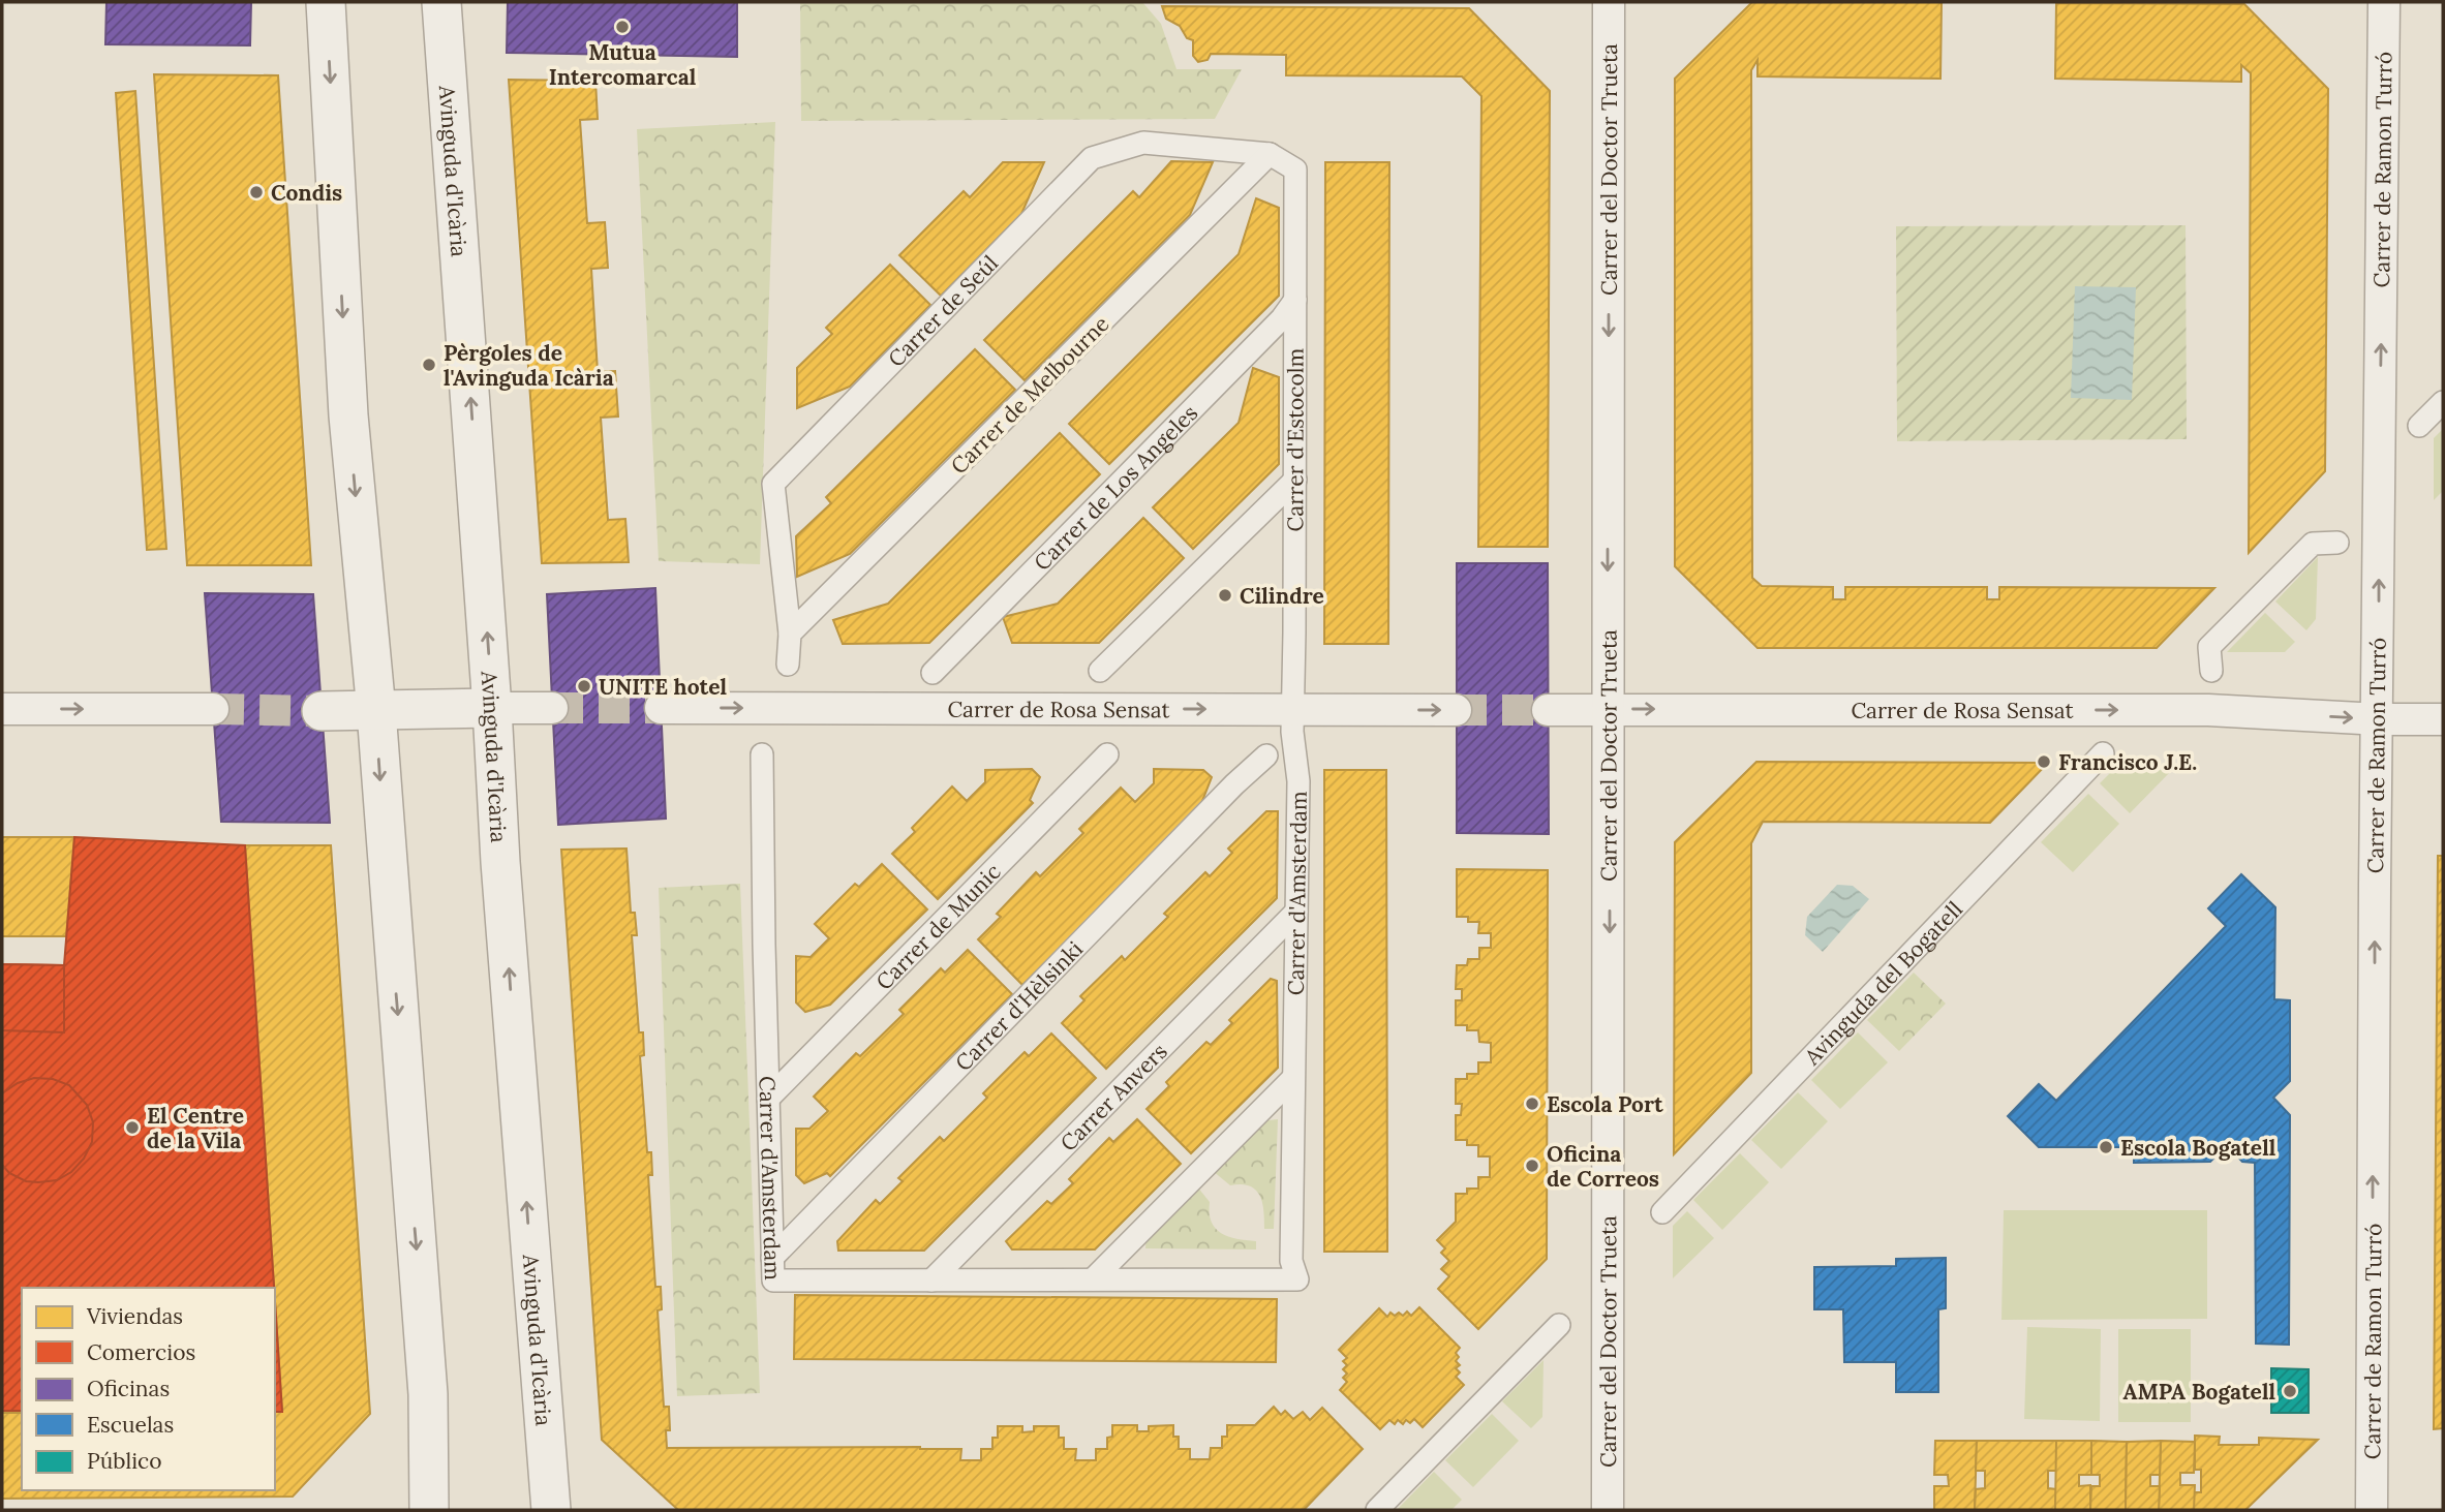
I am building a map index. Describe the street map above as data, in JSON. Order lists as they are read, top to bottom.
{
  "streets": {
    "street": [
      "Carrer del Doctor Trueta",
      "Carrer de Ramon Turró",
      "Avinguda d'Icària",
      "Carrer de Seúl",
      "Carrer de Melbourne",
      "Carrer d'Estocolm",
      "Carrer de Los Angeles",
      "Carrer de Rosa Sensat",
      "Carrer d'Amsterdam",
      "Carrer de Munic",
      "Avinguda del Bogatell",
      "Carrer d'Hèlsinki",
      "Carrer Anvers"
    ]
  },
  "crossings": [
    ["Carrer del Doctor Trueta", "Carrer de Rosa Sensat"],
    ["Carrer de Ramon Turró", "Carrer de Rosa Sensat"],
    ["Carrer de Seúl", "Carrer de Melbourne"],
    ["Carrer de Seúl", "Carrer d'Estocolm"],
    ["Carrer de Melbourne", "Carrer d'Estocolm"],
    ["Carrer d'Estocolm", "Carrer de Los Angeles"],
    ["Carrer d'Estocolm", "Carrer de Rosa Sensat"],
    ["Carrer d'Estocolm", "Carrer d'Amsterdam"],
    ["Carrer de Rosa Sensat", "Carrer d'Amsterdam"],
    ["Carrer d'Amsterdam", "Carrer de Munic"],
    ["Carrer d'Amsterdam", "Carrer d'Hèlsinki"],
    ["Carrer d'Amsterdam", "Carrer Anvers"]
  ],
  "one_way": ["Carrer del Doctor Trueta", "Carrer de Ramon Turró", "Carrer de Rosa Sensat"],
  "places": [
    "Mutua Intercomarcal",
    "Condis",
    "Pèrgoles de l'Avinguda Icària",
    "Cilindre",
    "UNITE hotel",
    "Francisco J.E.",
    "Escola Port",
    "El Centre de la Vila",
    "Escola Bogatell",
    "Oficina de Correos",
    "AMPA Bogatell"
  ],
  "legend": [
    "Viviendas",
    "Comercios",
    "Oficinas",
    "Escuelas",
    "Público"
  ]
}
